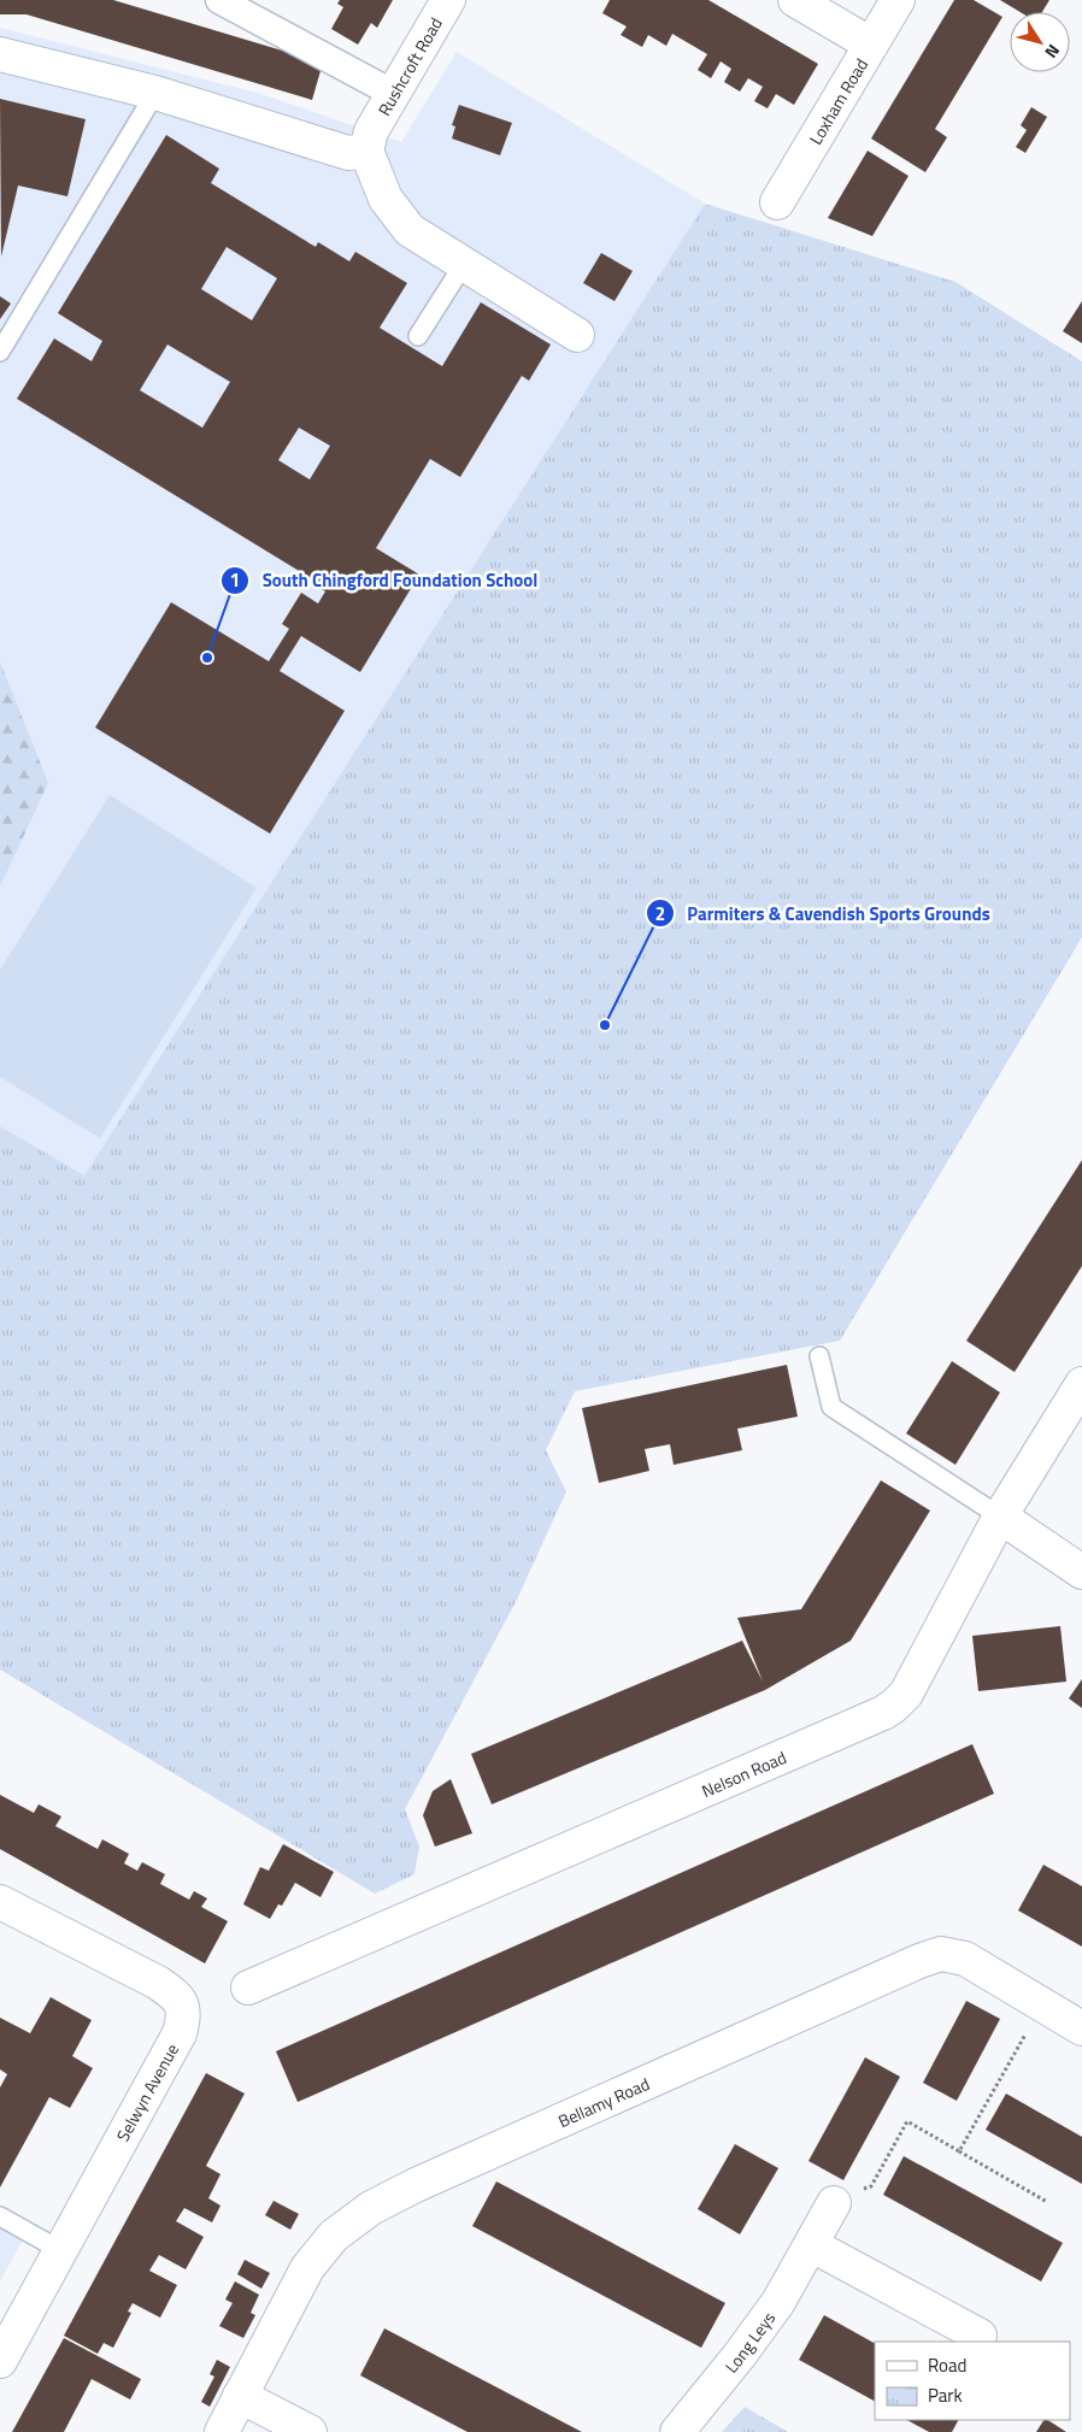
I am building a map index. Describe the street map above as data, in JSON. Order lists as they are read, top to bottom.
{
  "streets": {
    "street": [
      "Rushcroft Road",
      "Loxham Road",
      "Nelson Road",
      "Selwyn Avenue",
      "Bellamy Road",
      "Long Leys"
    ]
  },
  "places": ["South Chingford Foundation School", "Parmiters & Cavendish Sports Grounds"],
  "legend": ["Road", "Park"],
  "north": "bottom right"
}
